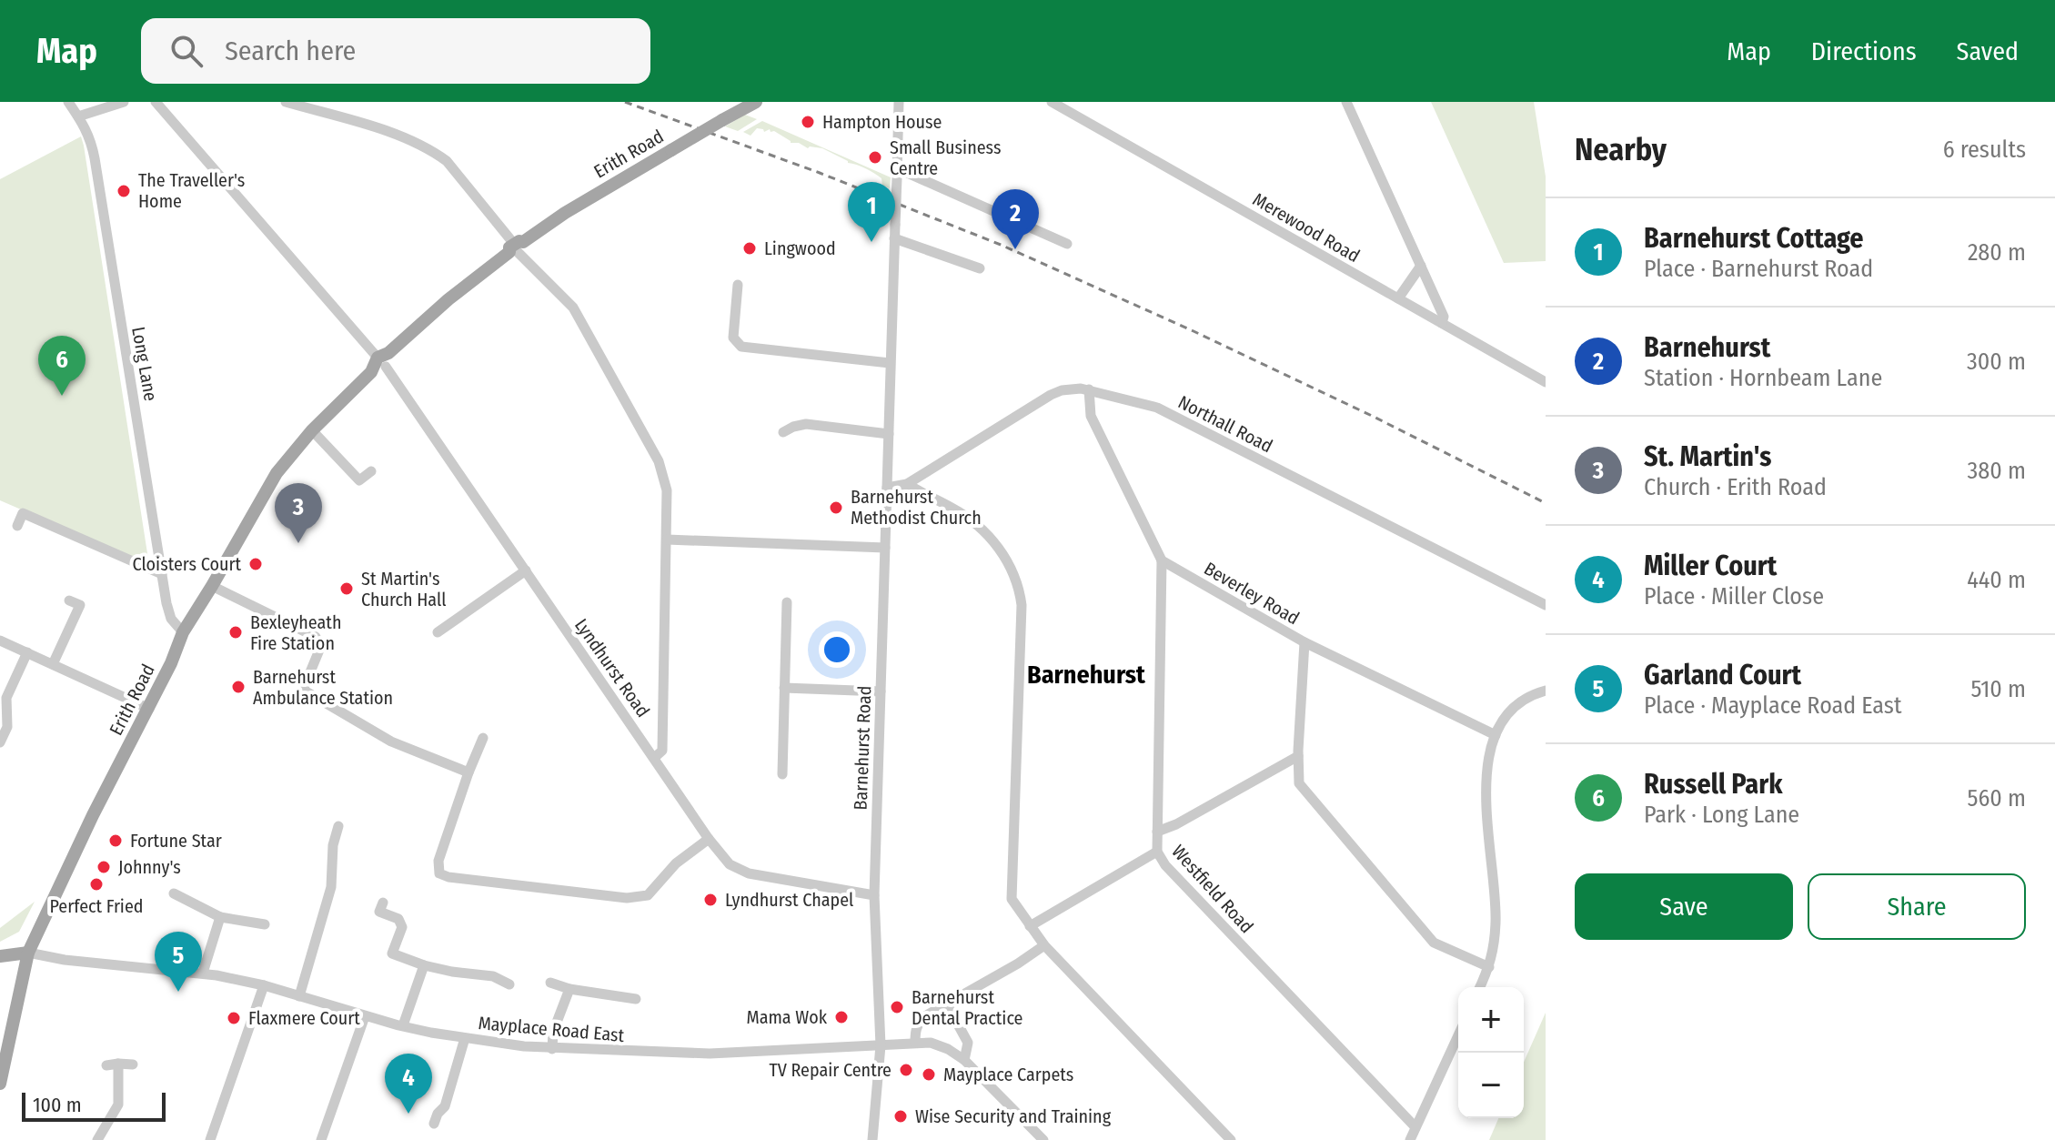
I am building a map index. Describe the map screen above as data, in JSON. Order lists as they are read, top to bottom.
{
  "streets": {
    "main road": ["Erith Road"],
    "street": [
      "Merewood Road",
      "Long Lane",
      "Northall Road",
      "Beverley Road",
      "Lyndhurst Road",
      "Barnehurst Road",
      "Westfield Road",
      "Mayplace Road East"
    ]
  },
  "crossings": [
    ["Erith Road", "Long Lane"],
    ["Erith Road", "Lyndhurst Road"],
    ["Erith Road", "Mayplace Road East"],
    ["Northall Road", "Barnehurst Road"],
    ["Beverley Road", "Westfield Road"],
    ["Lyndhurst Road", "Barnehurst Road"],
    ["Barnehurst Road", "Mayplace Road East"]
  ],
  "districts": ["Barnehurst"],
  "places": [
    "Hampton House",
    "Small Business Centre",
    "The Traveller's Home",
    "Lingwood",
    "Barnehurst Methodist Church",
    "Cloisters Court",
    "St Martin's Church Hall",
    "Bexleyheath Fire Station",
    "Barnehurst Ambulance Station",
    "Fortune Star",
    "Johnny's",
    "Perfect Fried",
    "Lyndhurst Chapel",
    "Barnehurst Dental Practice",
    "Mama Wok",
    "Flaxmere Court",
    "TV Repair Centre",
    "Mayplace Carpets",
    "Wise Security and Training"
  ],
  "scale_bar": "100 m",
  "page": {
    "header": "Map",
    "search": "Search here",
    "nav": ["Map", "Directions", "Saved"],
    "heading": ["Nearby", "6 results"],
    "pins": [
      "1",
      "2",
      "6",
      "3",
      "5",
      "4"
    ],
    "list": [
      {
        "mark": "1",
        "name": "Barnehurst Cottage",
        "note": "Place · Barnehurst Road",
        "value": "280 m"
      },
      {
        "mark": "2",
        "name": "Barnehurst",
        "note": "Station · Hornbeam Lane",
        "value": "300 m"
      },
      {
        "mark": "3",
        "name": "St. Martin's",
        "note": "Church · Erith Road",
        "value": "380 m"
      },
      {
        "mark": "4",
        "name": "Miller Court",
        "note": "Place · Miller Close",
        "value": "440 m"
      },
      {
        "mark": "5",
        "name": "Garland Court",
        "note": "Place · Mayplace Road East",
        "value": "510 m"
      },
      {
        "mark": "6",
        "name": "Russell Park",
        "note": "Park · Long Lane",
        "value": "560 m"
      }
    ],
    "buttons": ["Save", "Share"],
    "map_buttons": ["+", "−"],
    "scale": "100 m"
  }
}
